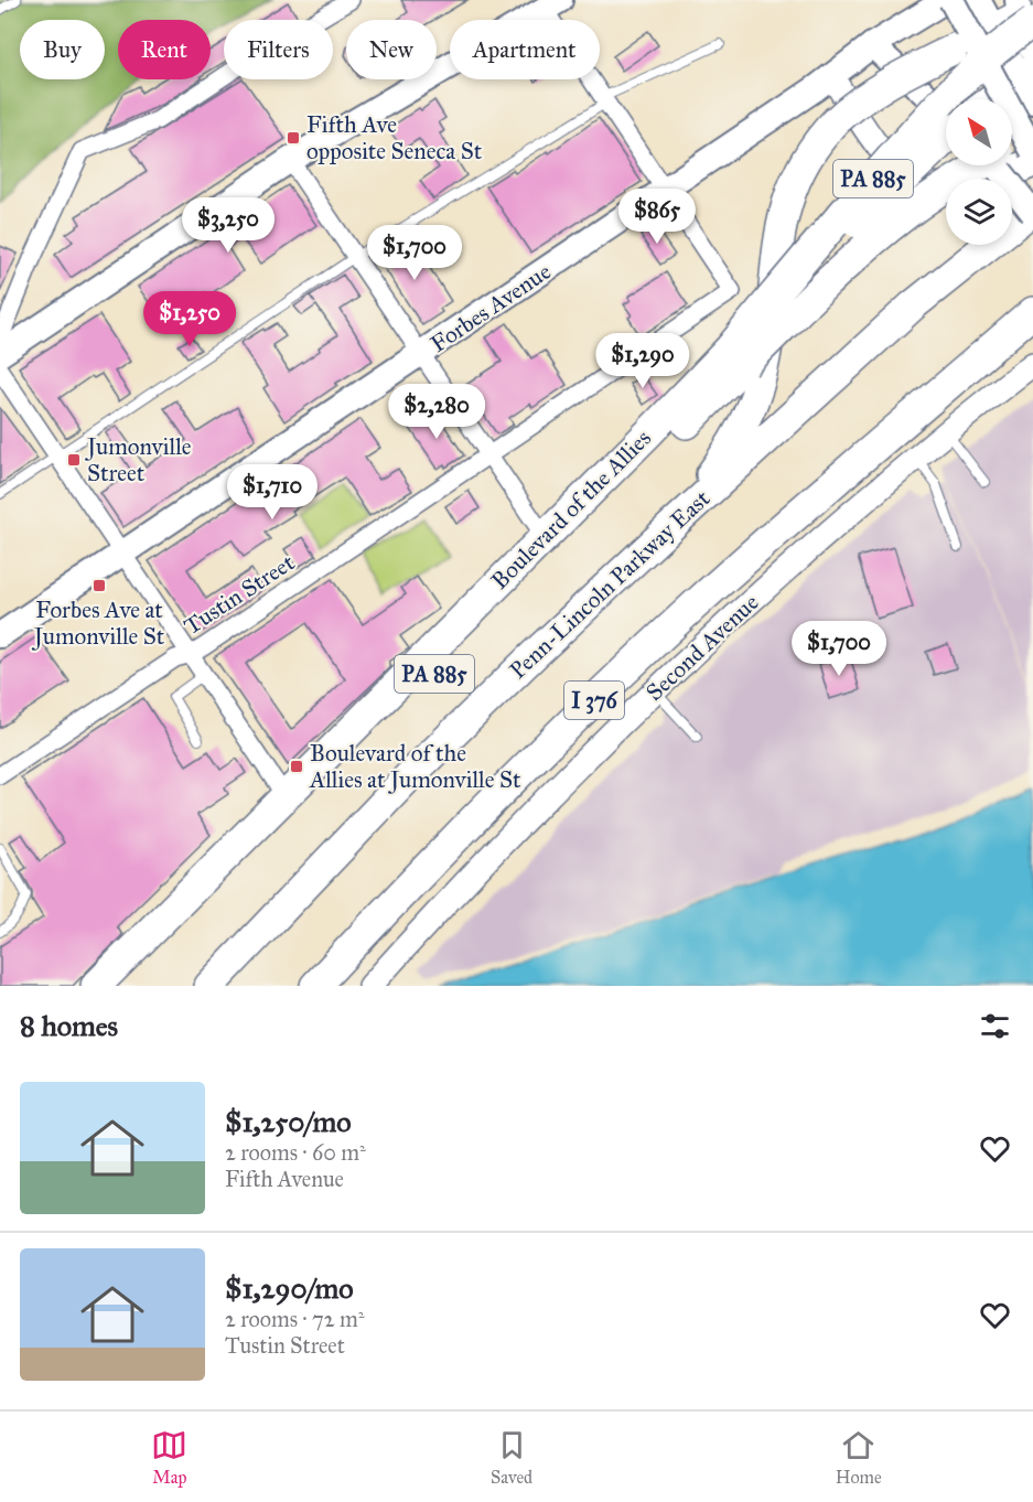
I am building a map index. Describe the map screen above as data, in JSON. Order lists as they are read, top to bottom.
{
  "streets": {
    "highway": [
      "PA 885",
      "Boulevard of the Allies",
      "Penn-Lincoln Parkway East",
      "I 376"
    ],
    "main road": ["Forbes Avenue", "Second Avenue"],
    "street": ["Tustin Street"]
  },
  "crossings": [
    ["Forbes Avenue", "Tustin Street"]
  ],
  "places": {
    "transit": [
      "Fifth Ave opposite Seneca St",
      "Jumonville Street",
      "Forbes Ave at Jumonville St",
      "Boulevard of the Allies at Jumonville St"
    ]
  },
  "north": "top left",
  "page": {
    "chip": [
      "Buy",
      "Rent",
      "Filters",
      "New",
      "Apartment"
    ],
    "price": [
      "$865",
      "$3,250",
      "$1,700",
      "$1,250",
      "$1,290",
      "$2,280",
      "$1,710",
      "$1,700"
    ],
    "heading": "8 homes",
    "list": [
      {
        "name": "$1,250/mo",
        "note": "2 rooms · 60 m² · Fifth Avenue"
      },
      {
        "name": "$1,290/mo",
        "note": "2 rooms · 72 m² · Tustin Street"
      }
    ],
    "tabs": ["Map", "Saved", "Home"]
  }
}
